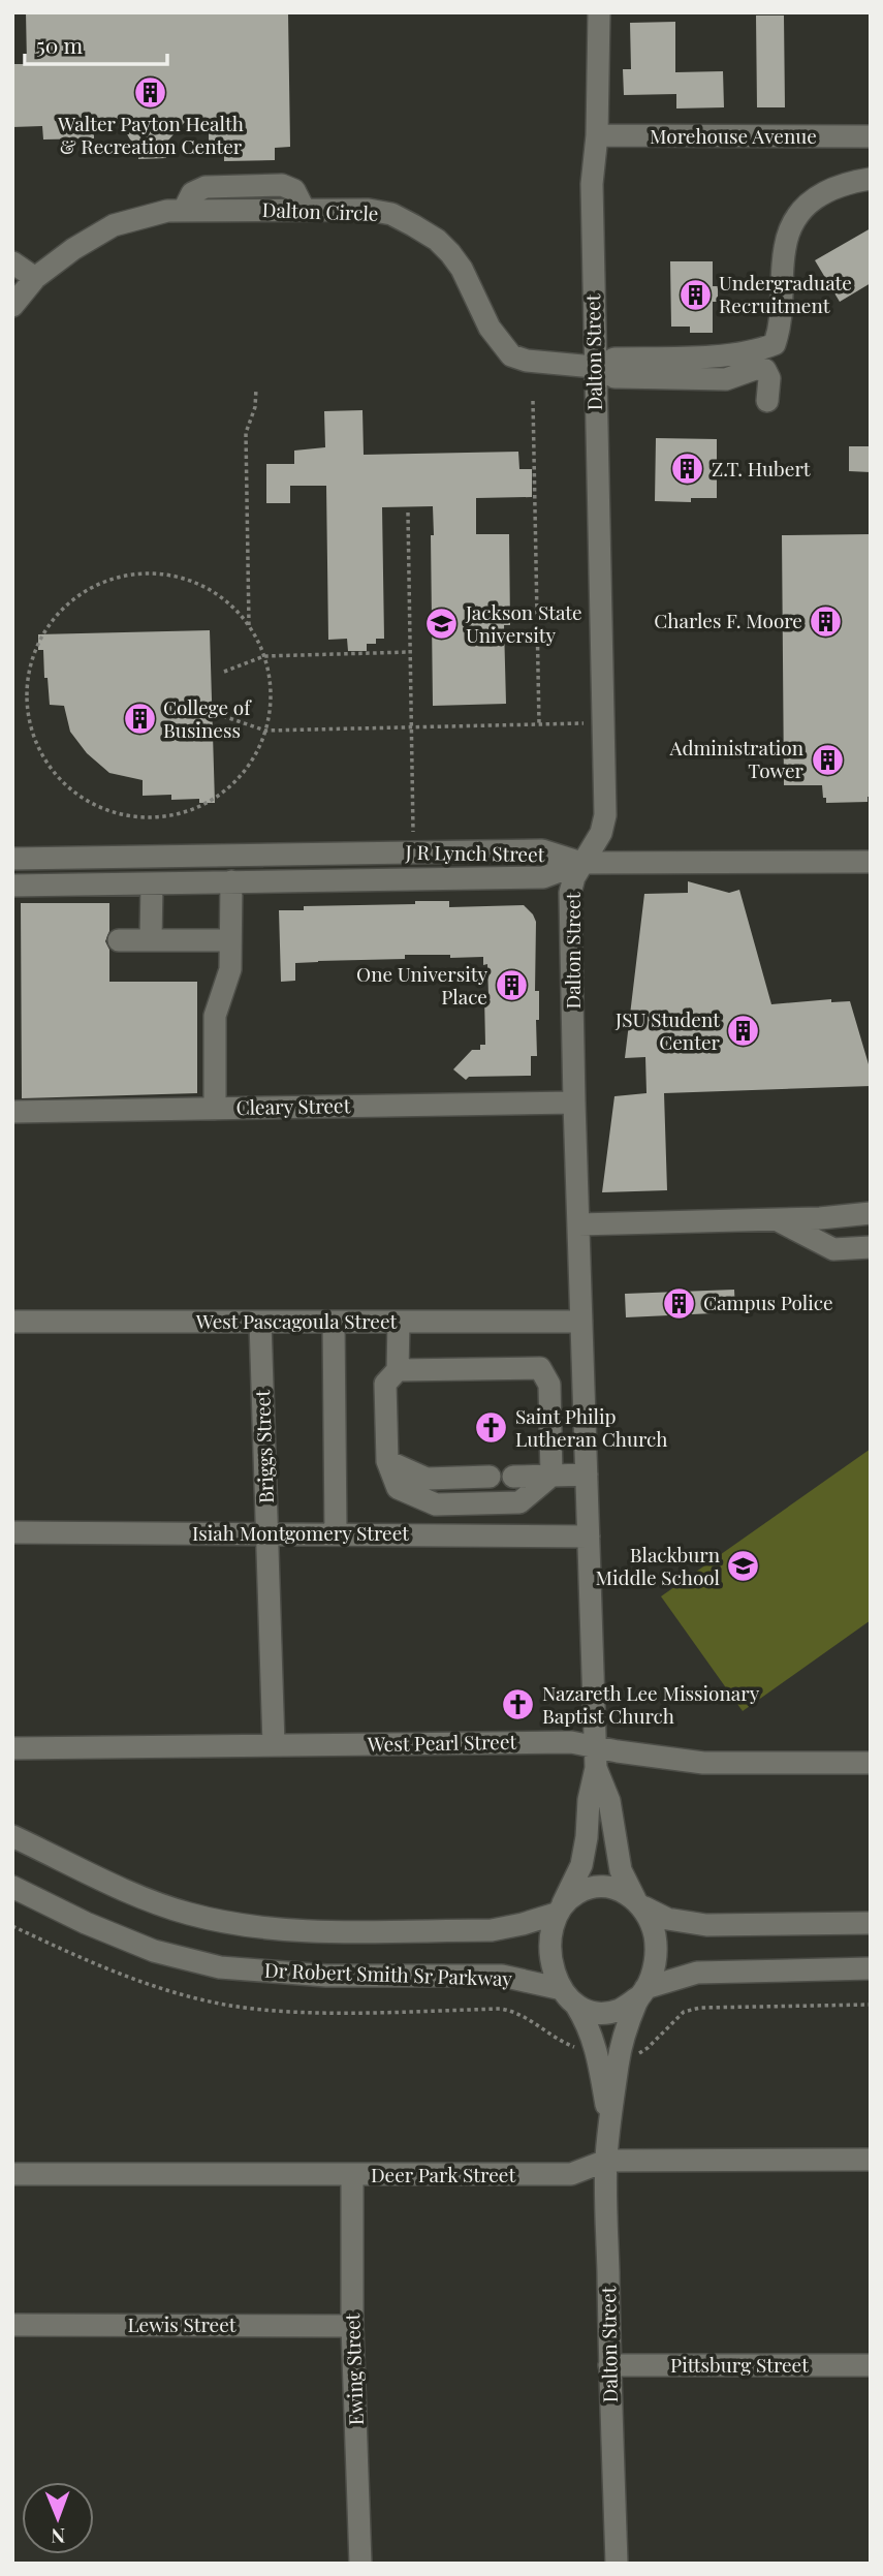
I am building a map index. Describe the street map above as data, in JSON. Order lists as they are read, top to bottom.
{
  "streets": {
    "street": [
      "Morehouse Avenue",
      "Dalton Circle",
      "Dalton Street",
      "J R Lynch Street",
      "Cleary Street",
      "West Pascagoula Street",
      "Briggs Street",
      "Isiah Montgomery Street",
      "West Pearl Street",
      "Dr Robert Smith Sr Parkway",
      "Deer Park Street",
      "Lewis Street",
      "Pittsburg Street",
      "Ewing Street"
    ]
  },
  "crossings": [
    ["Morehouse Avenue", "Dalton Street"],
    ["Dalton Circle", "Dalton Street"],
    ["Dalton Street", "J R Lynch Street"],
    ["Dalton Street", "Cleary Street"],
    ["Dalton Street", "West Pascagoula Street"],
    ["Dalton Street", "Isiah Montgomery Street"],
    ["Dalton Street", "West Pearl Street"],
    ["Dalton Street", "Dr Robert Smith Sr Parkway"],
    ["Dalton Street", "Deer Park Street"],
    ["Dalton Street", "Pittsburg Street"],
    ["West Pascagoula Street", "Briggs Street"],
    ["Briggs Street", "Isiah Montgomery Street"],
    ["Briggs Street", "West Pearl Street"],
    ["Deer Park Street", "Ewing Street"],
    ["Lewis Street", "Ewing Street"]
  ],
  "places": {
    "building": [
      "Walter Payton Health & Recreation Center",
      "Undergraduate Recruitment",
      "Z.T. Hubert",
      "Charles F. Moore",
      "College of Business",
      "Administration Tower",
      "One University Place",
      "JSU Student Center",
      "Campus Police"
    ],
    "school or university": ["Jackson State University", "Blackburn Middle School"],
    "church": ["Saint Philip Lutheran Church", "Nazareth Lee Missionary Baptist Church"]
  },
  "scale_bar": "50 m",
  "north": "bottom"
}
